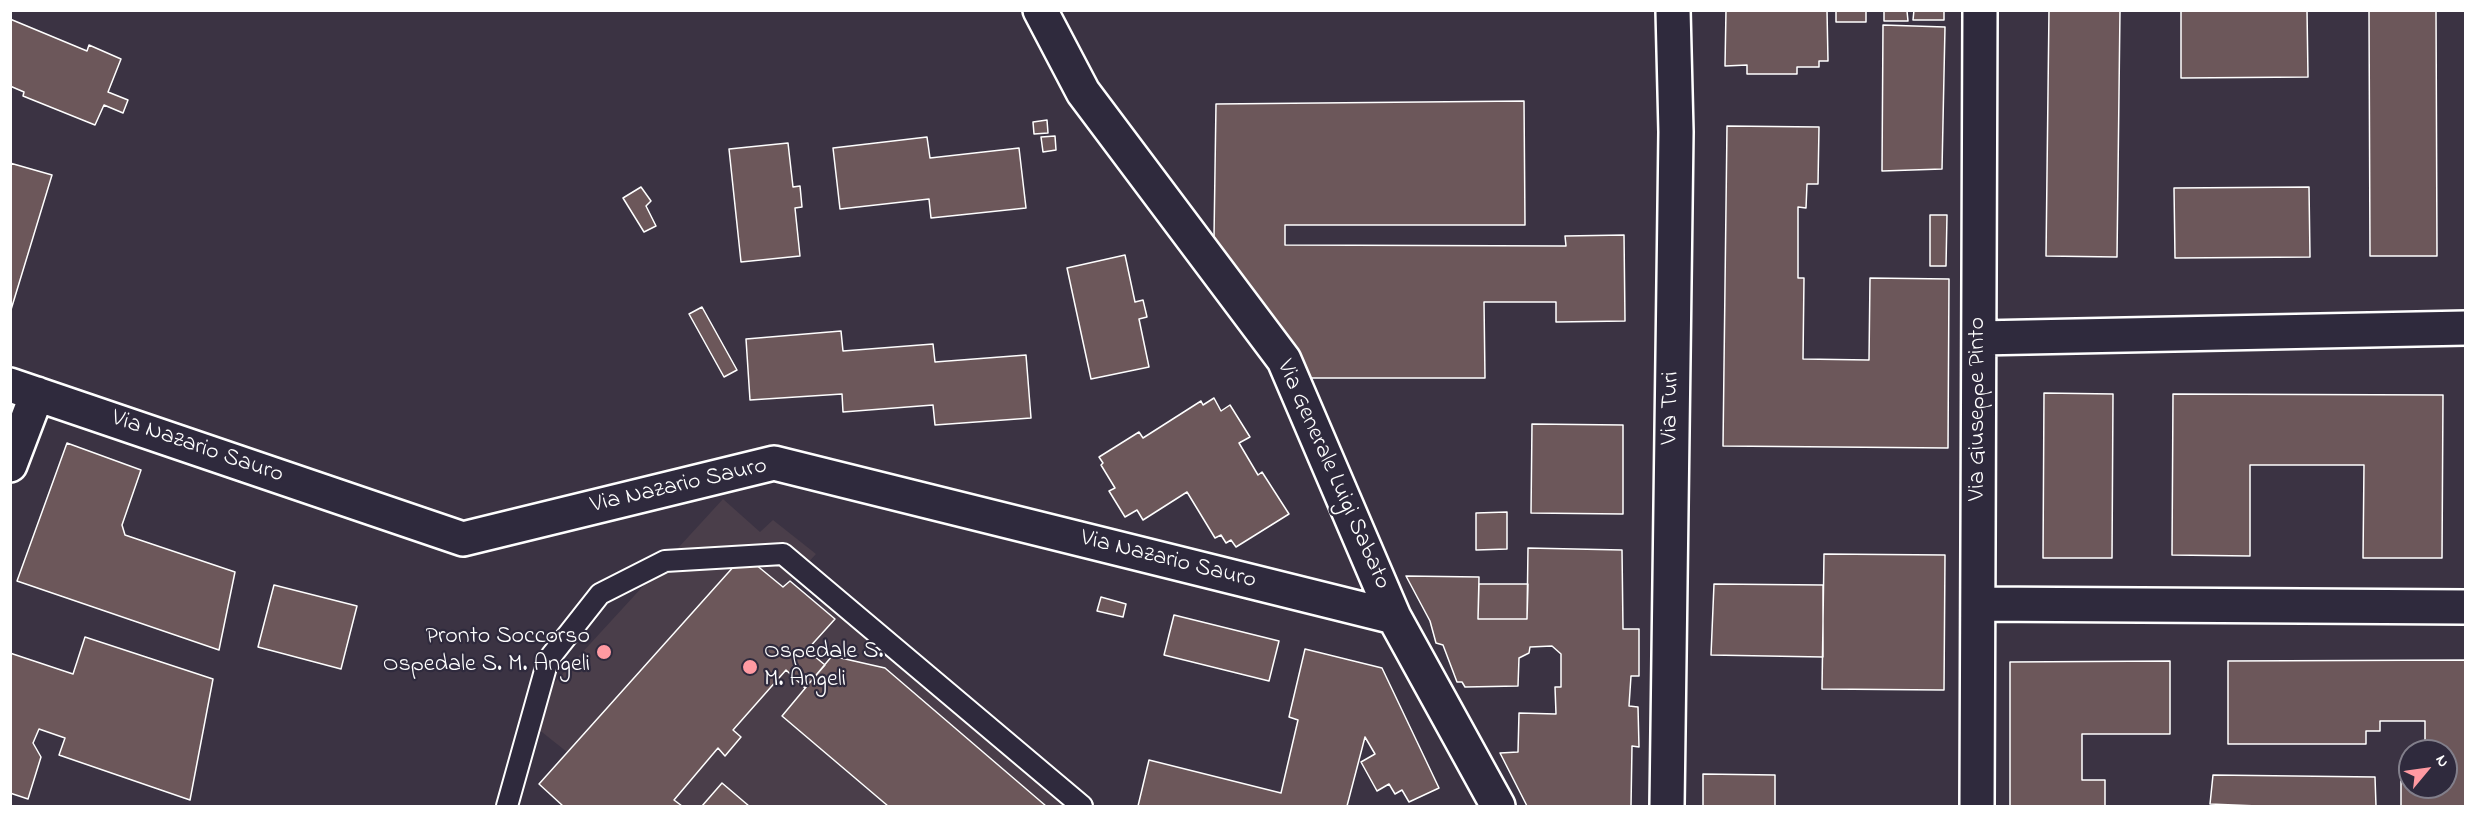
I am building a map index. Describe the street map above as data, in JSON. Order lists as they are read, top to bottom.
{
  "streets": {
    "street": [
      "Via Turi",
      "Via Giuseppe Pinto",
      "Via Nazario Sauro",
      "Via Generale Luigi Sabato"
    ]
  },
  "crossings": [
    ["Via Nazario Sauro", "Via Generale Luigi Sabato"]
  ],
  "places": ["Pronto Soccorso Ospedale S. M. Angeli", "Ospedale S. M. Angeli"],
  "north": "top right"
}
